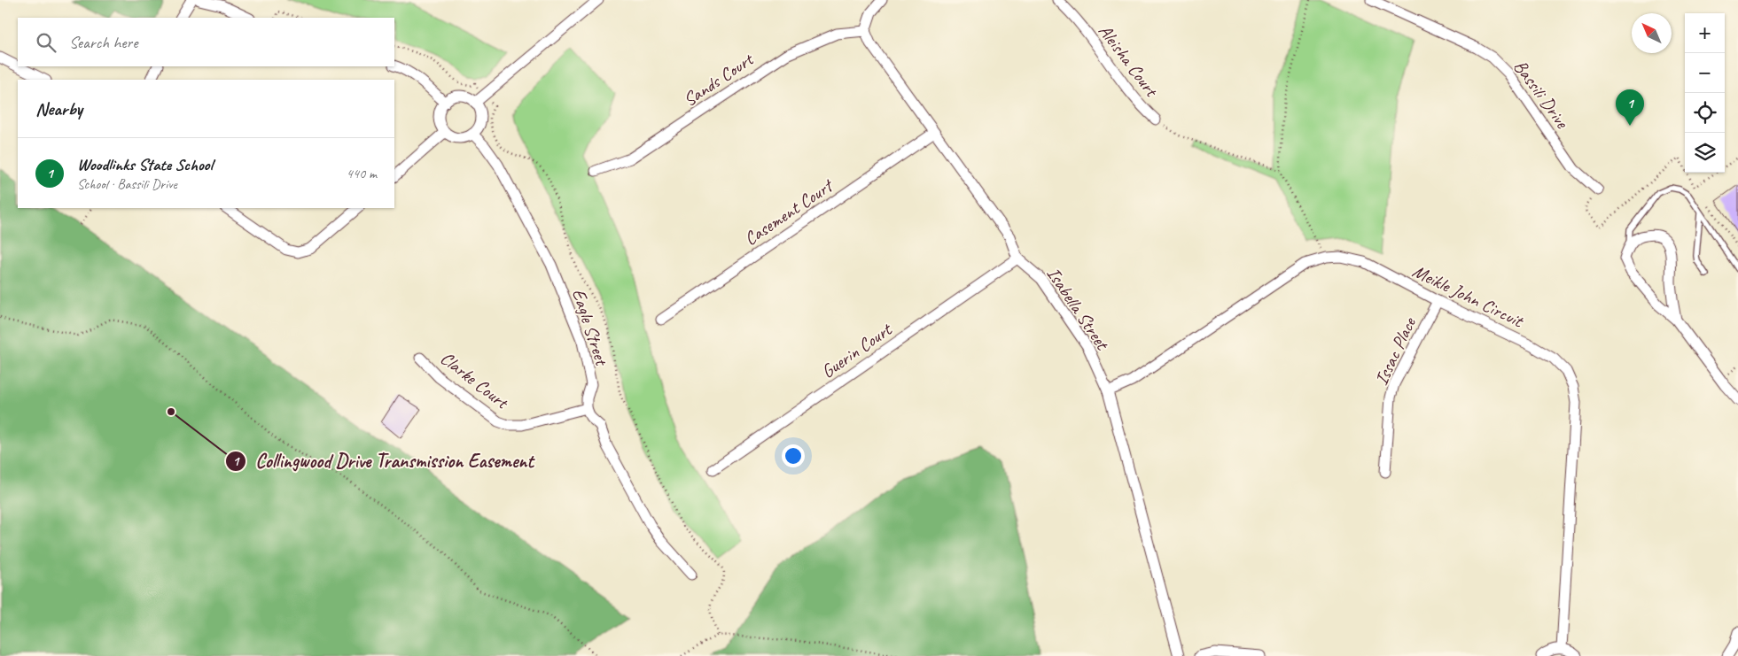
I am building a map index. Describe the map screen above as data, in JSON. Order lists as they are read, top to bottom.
{
  "streets": {
    "street": [
      "Aleisha Court",
      "Sands Court",
      "Bassili Drive",
      "Casement Court",
      "Meikle John Circuit",
      "Isabella Street",
      "Eagle Street",
      "Guerin Court",
      "Issac Place",
      "Clarke Court"
    ]
  },
  "crossings": [
    ["Sands Court", "Isabella Street"],
    ["Casement Court", "Isabella Street"],
    ["Meikle John Circuit", "Isabella Street"],
    ["Meikle John Circuit", "Issac Place"],
    ["Isabella Street", "Guerin Court"],
    ["Eagle Street", "Clarke Court"]
  ],
  "places": ["Collingwood Drive Transmission Easement"],
  "north": "top left",
  "page": {
    "map_buttons": ["+", "−"],
    "search": "Search here",
    "heading": "Nearby",
    "pins": "1",
    "list": [
      {
        "mark": "1",
        "name": "Woodlinks State School",
        "note": "School · Bassili Drive",
        "value": "440 m"
      }
    ]
  }
}
